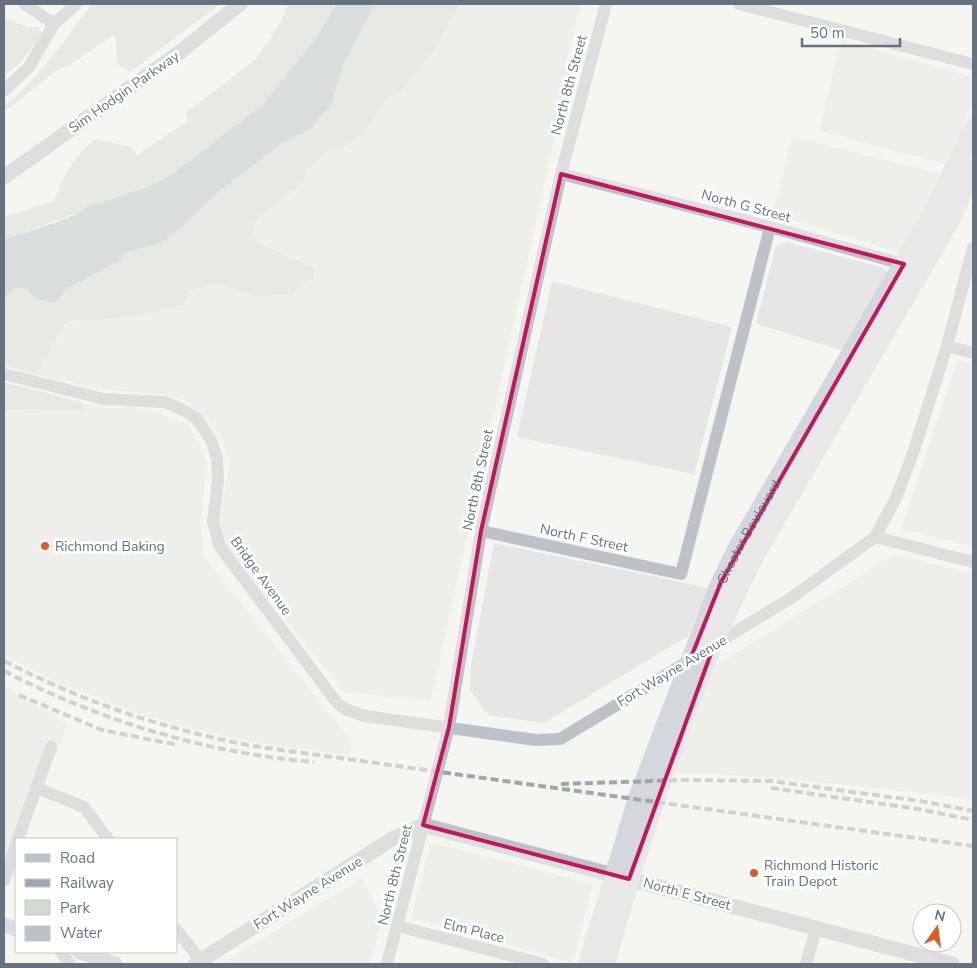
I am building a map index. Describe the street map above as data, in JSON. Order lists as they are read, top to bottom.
{
  "streets": {
    "highway": ["Chester Boulevard"],
    "street": [
      "North 8th Street",
      "Sim Hodgin Parkway",
      "North G Street",
      "North F Street",
      "Bridge Avenue",
      "Fort Wayne Avenue",
      "North E Street",
      "Elm Place"
    ]
  },
  "crossings": [
    ["North 8th Street", "North G Street"],
    ["North 8th Street", "North F Street"],
    ["North 8th Street", "Bridge Avenue"],
    ["North 8th Street", "Fort Wayne Avenue"],
    ["North 8th Street", "North E Street"],
    ["North 8th Street", "Elm Place"],
    ["North G Street", "Chester Boulevard"],
    ["North G Street", "North F Street"],
    ["Chester Boulevard", "North E Street"],
    ["Bridge Avenue", "Fort Wayne Avenue"],
    ["Fort Wayne Avenue", "North E Street"]
  ],
  "places": ["Richmond Baking", "Richmond Historic Train Depot"],
  "legend": [
    "Road",
    "Railway",
    "Park",
    "Water"
  ],
  "scale_bar": "50 m",
  "north": "top"
}
